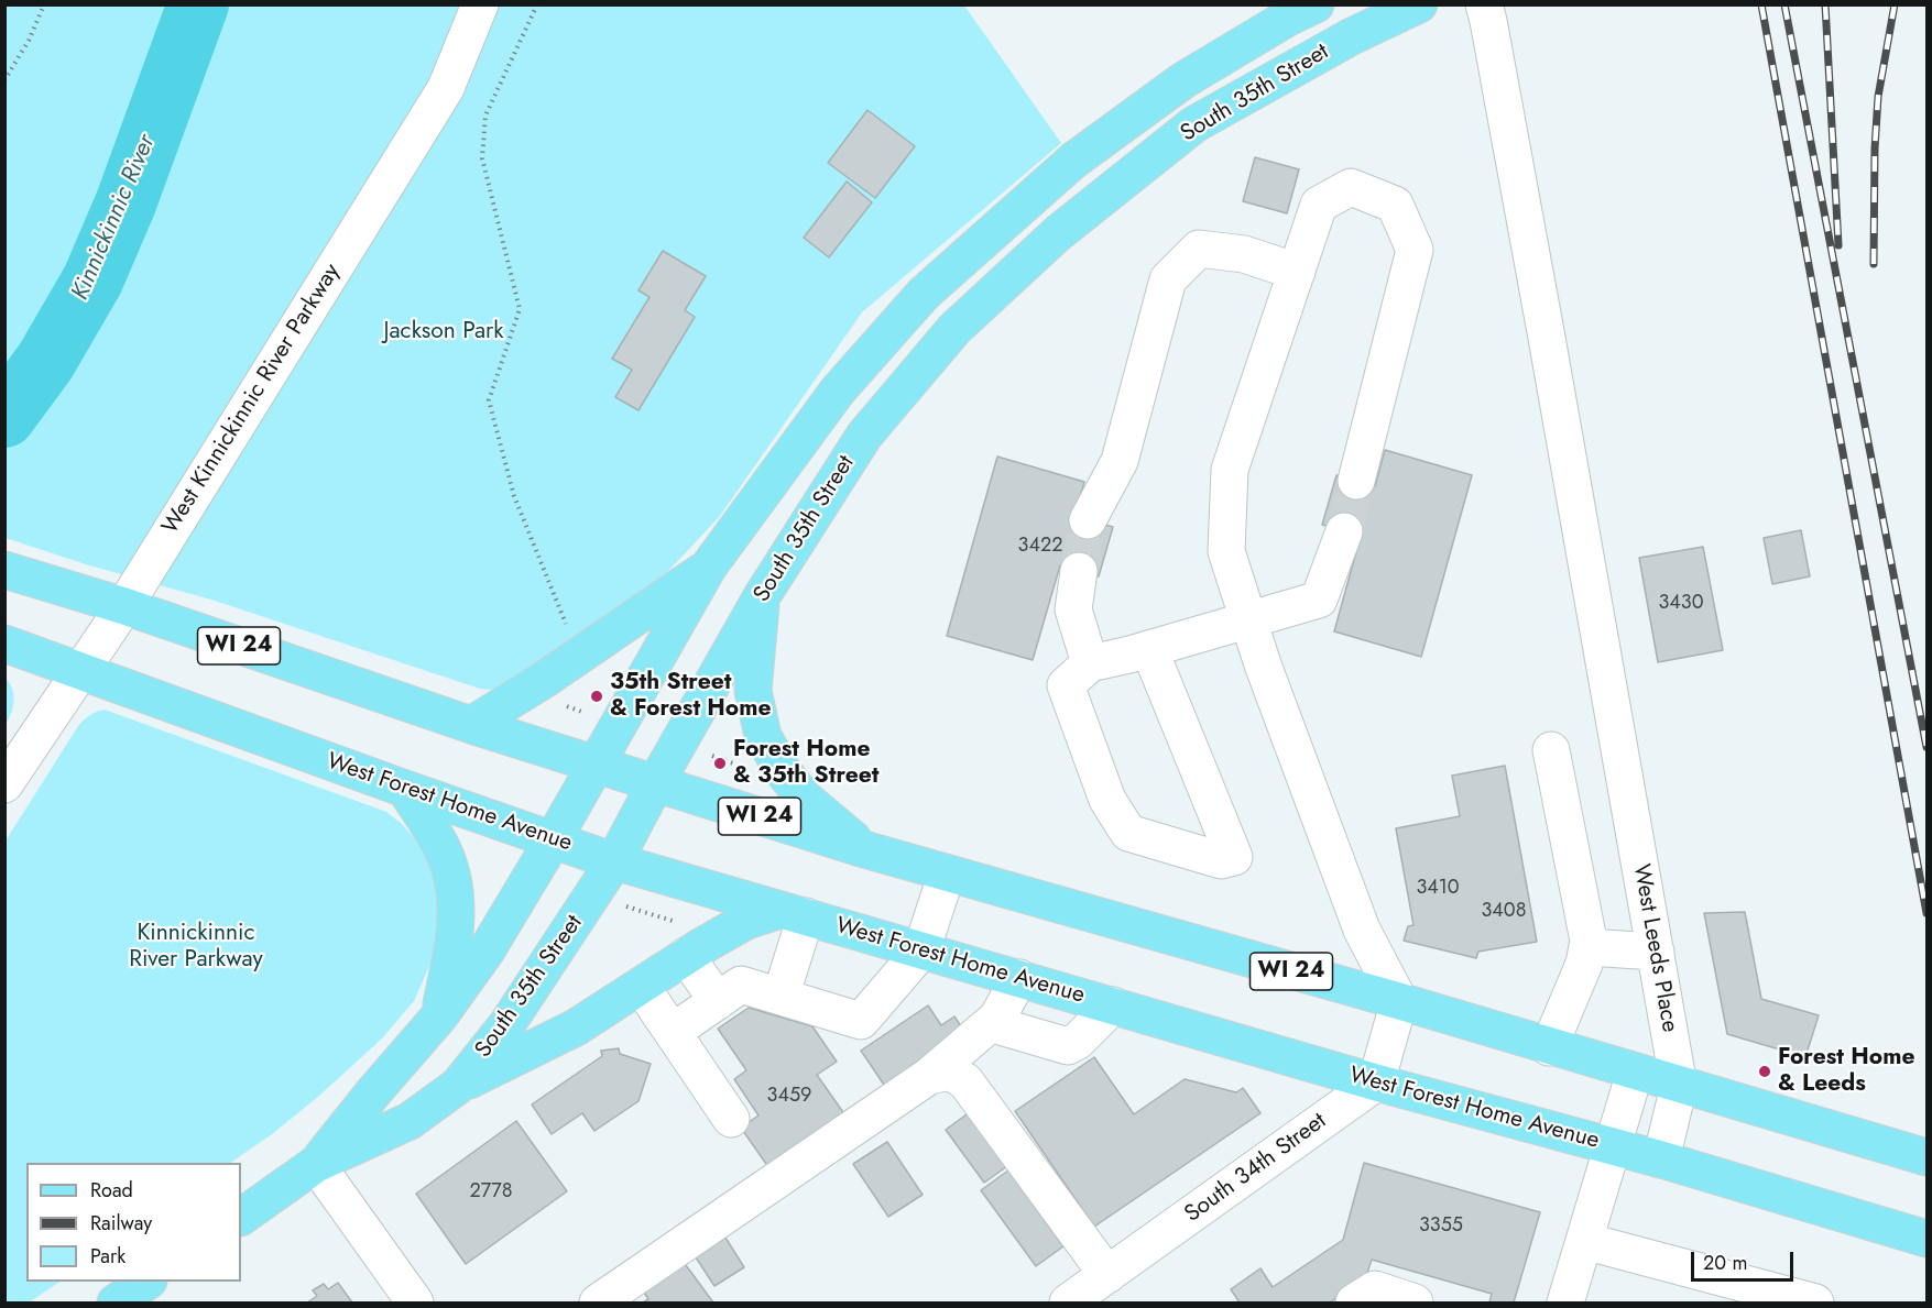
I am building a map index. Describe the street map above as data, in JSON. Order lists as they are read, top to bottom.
{
  "streets": {
    "main road": ["South 35th Street", "WI 24", "West Forest Home Avenue"],
    "street": ["West Kinnickinnic River Parkway", "West Leeds Place", "South 34th Street"]
  },
  "crossings": [
    ["South 35th Street", "WI 24"],
    ["South 35th Street", "West Forest Home Avenue"],
    ["West Kinnickinnic River Parkway", "WI 24"],
    ["West Kinnickinnic River Parkway", "West Forest Home Avenue"],
    ["WI 24", "West Leeds Place"],
    ["West Forest Home Avenue", "West Leeds Place"],
    ["West Forest Home Avenue", "South 34th Street"]
  ],
  "water": ["Kinnickinnic River"],
  "parks": ["Jackson Park", "Kinnickinnic River Parkway"],
  "places": ["35th Street & Forest Home", "Forest Home & 35th Street", "Forest Home & Leeds"],
  "house_numbers": [
    "3422",
    "3430",
    "3410",
    "3408",
    "3459",
    "2778",
    "3355"
  ],
  "legend": ["Road", "Railway", "Park"],
  "scale_bar": "20 m"
}
